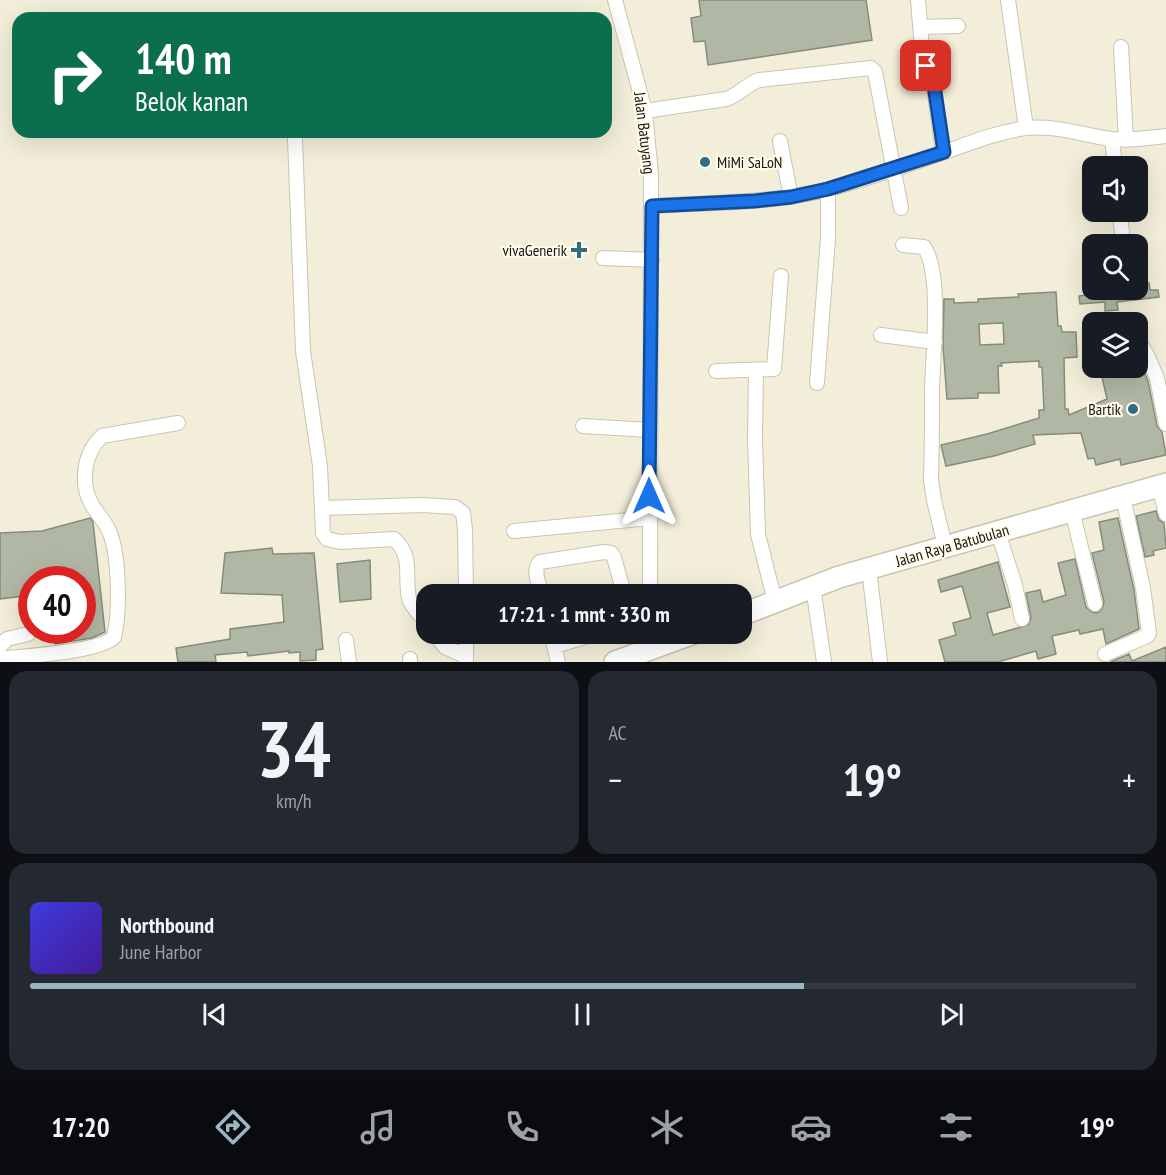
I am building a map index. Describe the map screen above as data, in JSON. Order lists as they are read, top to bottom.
{
  "streets": {
    "highway": ["Jalan Raya Batubulan"],
    "street": ["Jalan Batuyang"]
  },
  "places": {
    "other": ["MiMi SaLoN", "Bartik"],
    "health": ["vivaGenerik"]
  },
  "page": {
    "turn": ["140 m", "Belok kanan"],
    "limit": "40",
    "trip": "17:21 · 1 mnt · 330 m",
    "tile": [
      ["34", "km/h"],
      "AC"
    ],
    "heat": ["−", "19°", "+"],
    "song": ["Northbound", "June Harbor"],
    "tabs": ["17:20", "19°"]
  }
}
